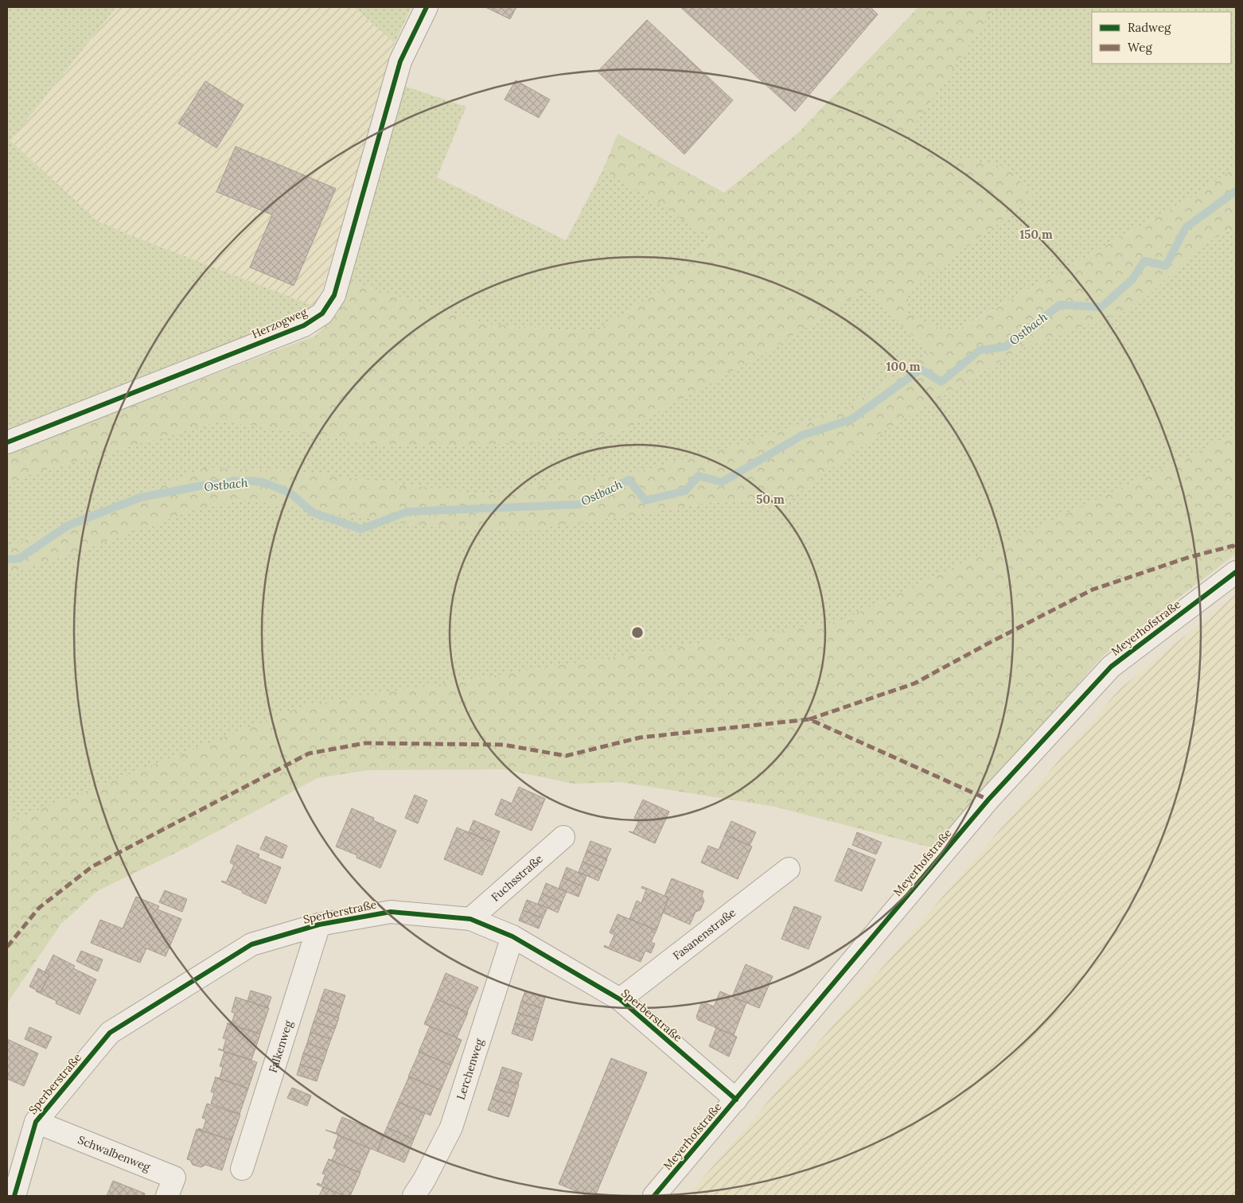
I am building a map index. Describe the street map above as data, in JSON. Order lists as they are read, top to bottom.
{
  "streets": {
    "street": [
      "Herzogweg",
      "Meyerhofstraße",
      "Fuchsstraße",
      "Sperberstraße",
      "Fasanenstraße",
      "Falkenweg",
      "Lerchenweg",
      "Schwalbenweg"
    ]
  },
  "crossings": [
    ["Meyerhofstraße", "Sperberstraße"],
    ["Fuchsstraße", "Sperberstraße"],
    ["Sperberstraße", "Fasanenstraße"],
    ["Sperberstraße", "Falkenweg"],
    ["Sperberstraße", "Lerchenweg"],
    ["Sperberstraße", "Schwalbenweg"]
  ],
  "water": ["Ostbach"],
  "legend": ["Radweg", "Weg"],
  "rings": ["150 m", "100 m", "50 m"]
}
